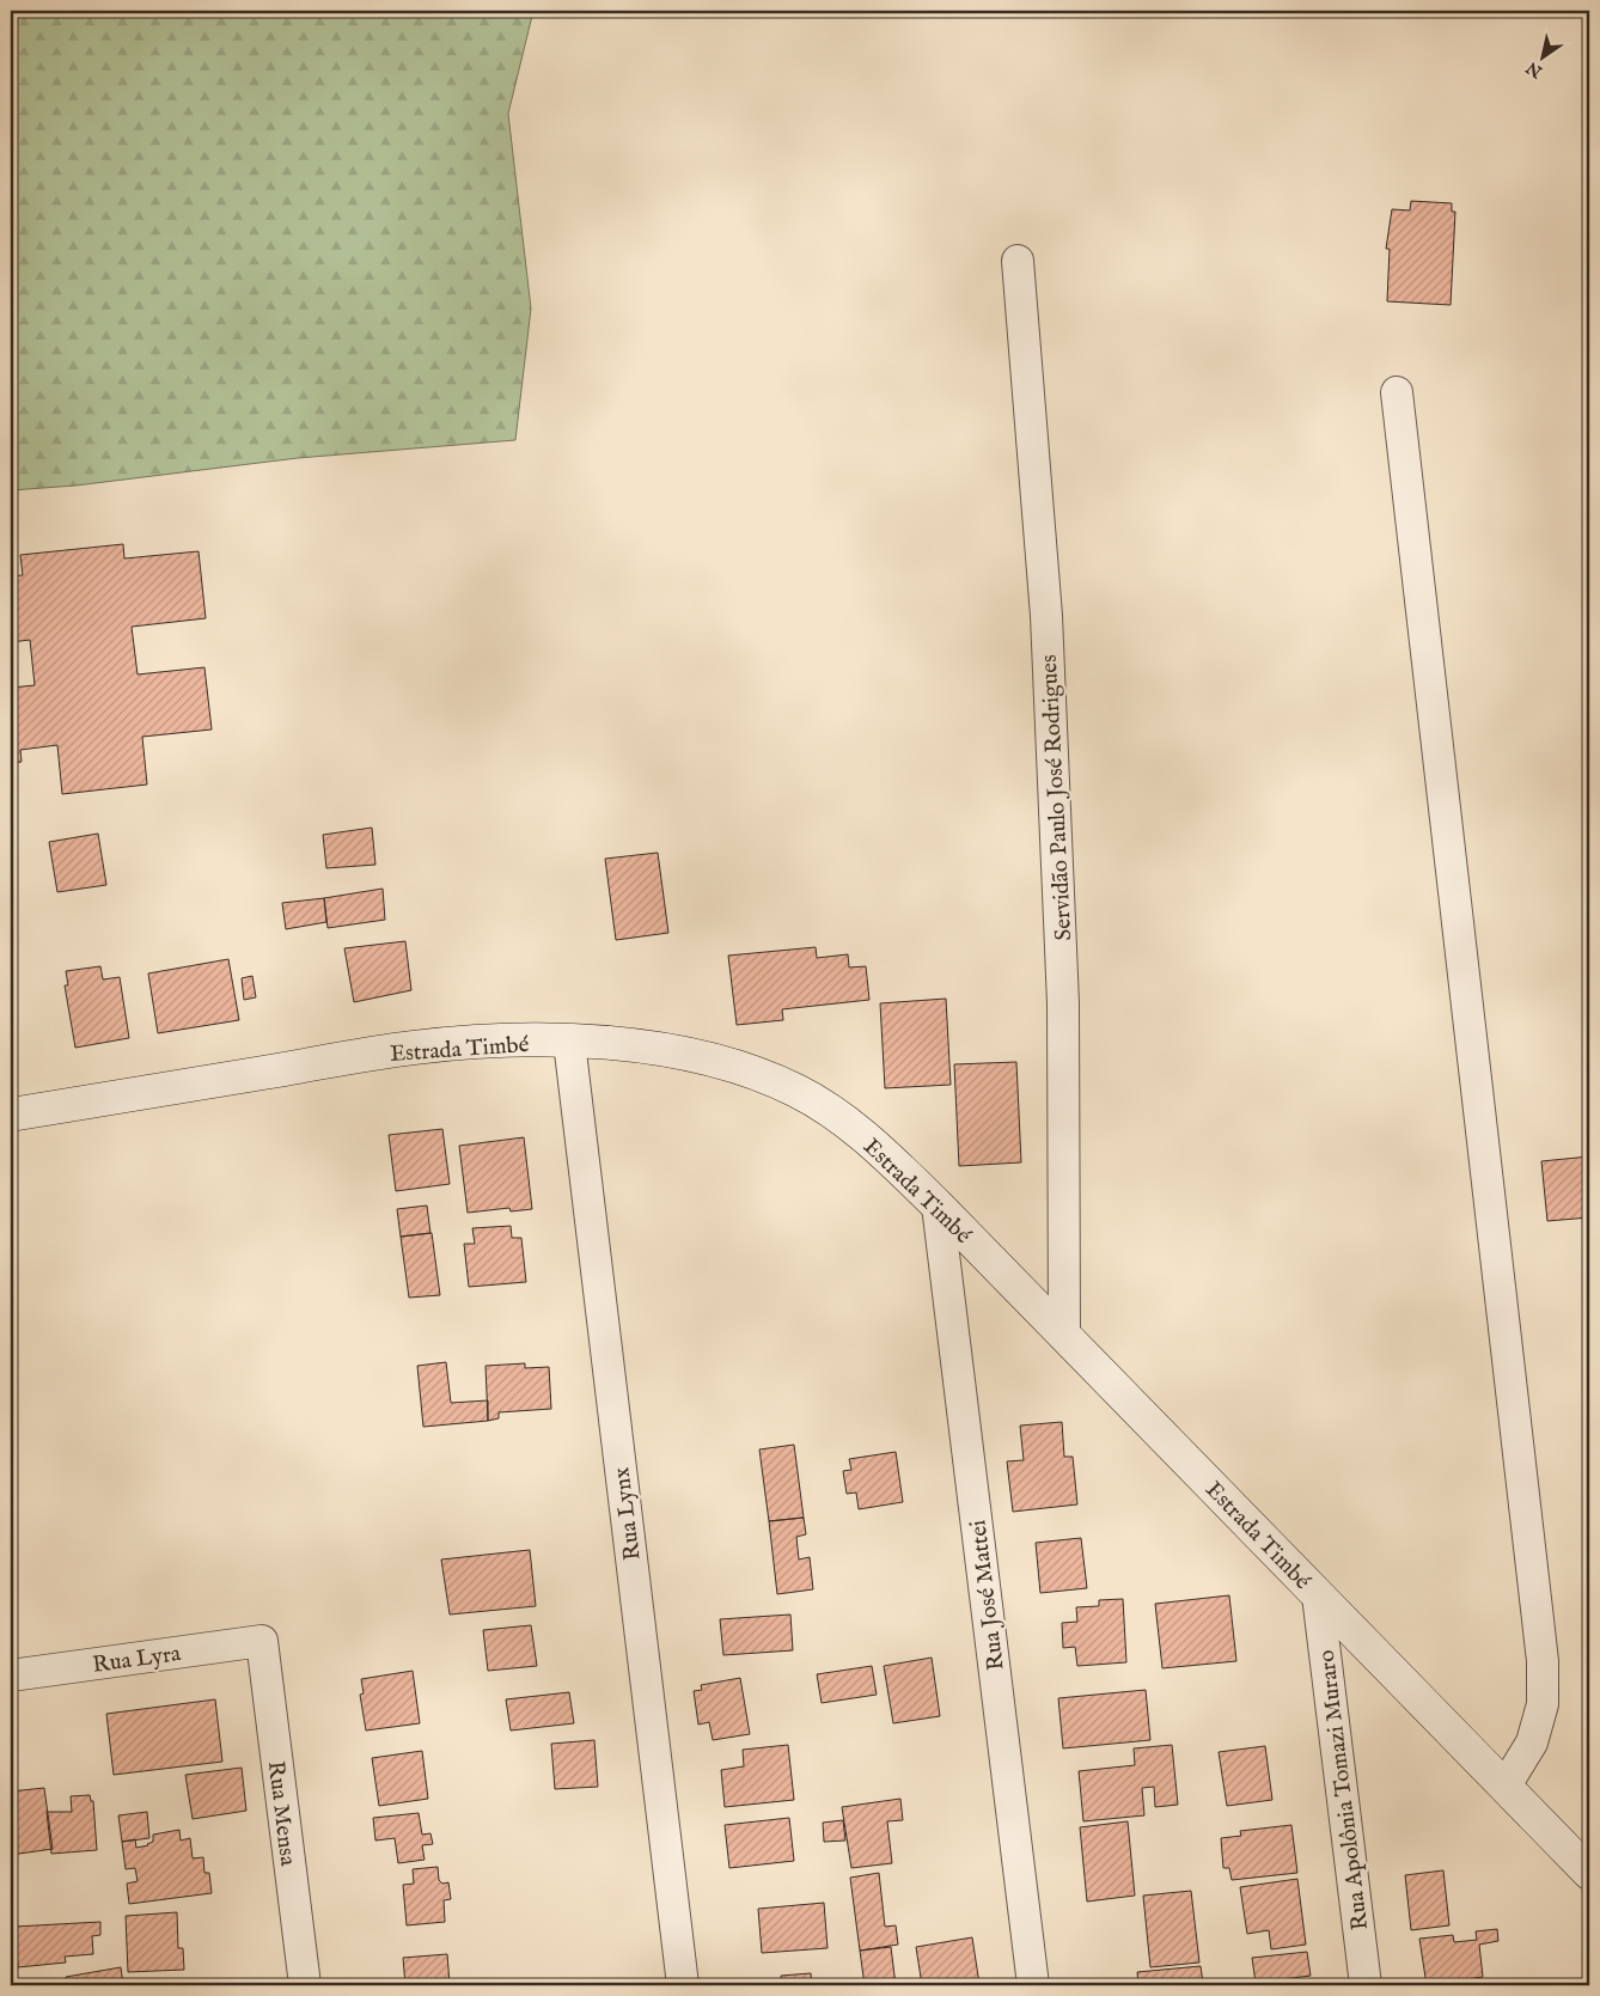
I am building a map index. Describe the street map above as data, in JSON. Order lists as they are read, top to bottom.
{
  "streets": {
    "street": [
      "Servidão Paulo José Rodrigues",
      "Estrada Timbé",
      "Rua Lynx",
      "Rua José Mattei",
      "Rua Lyra",
      "Rua Apolônia Tomazi Muraro",
      "Rua Mensa"
    ]
  },
  "crossings": [
    ["Servidão Paulo José Rodrigues", "Estrada Timbé"],
    ["Estrada Timbé", "Rua Lynx"],
    ["Estrada Timbé", "Rua José Mattei"],
    ["Estrada Timbé", "Rua Apolônia Tomazi Muraro"],
    ["Rua Lyra", "Rua Mensa"]
  ],
  "north": "bottom left"
}
